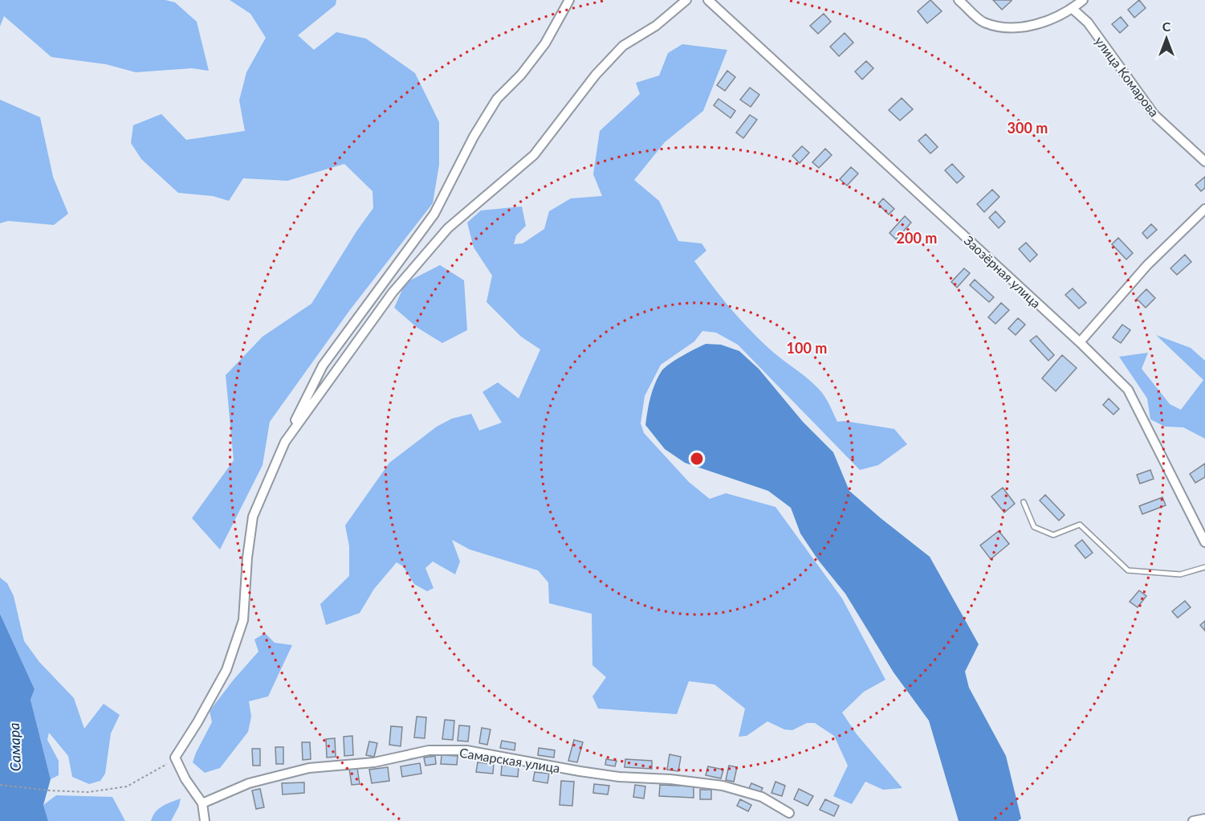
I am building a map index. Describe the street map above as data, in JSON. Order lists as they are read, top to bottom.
{
  "streets": {
    "street": ["улица Комарова", "Заозёрная улица", "Самарская улица"]
  },
  "water": ["Самара"],
  "north": "top",
  "rings": ["300 m", "200 m", "100 m"]
}
